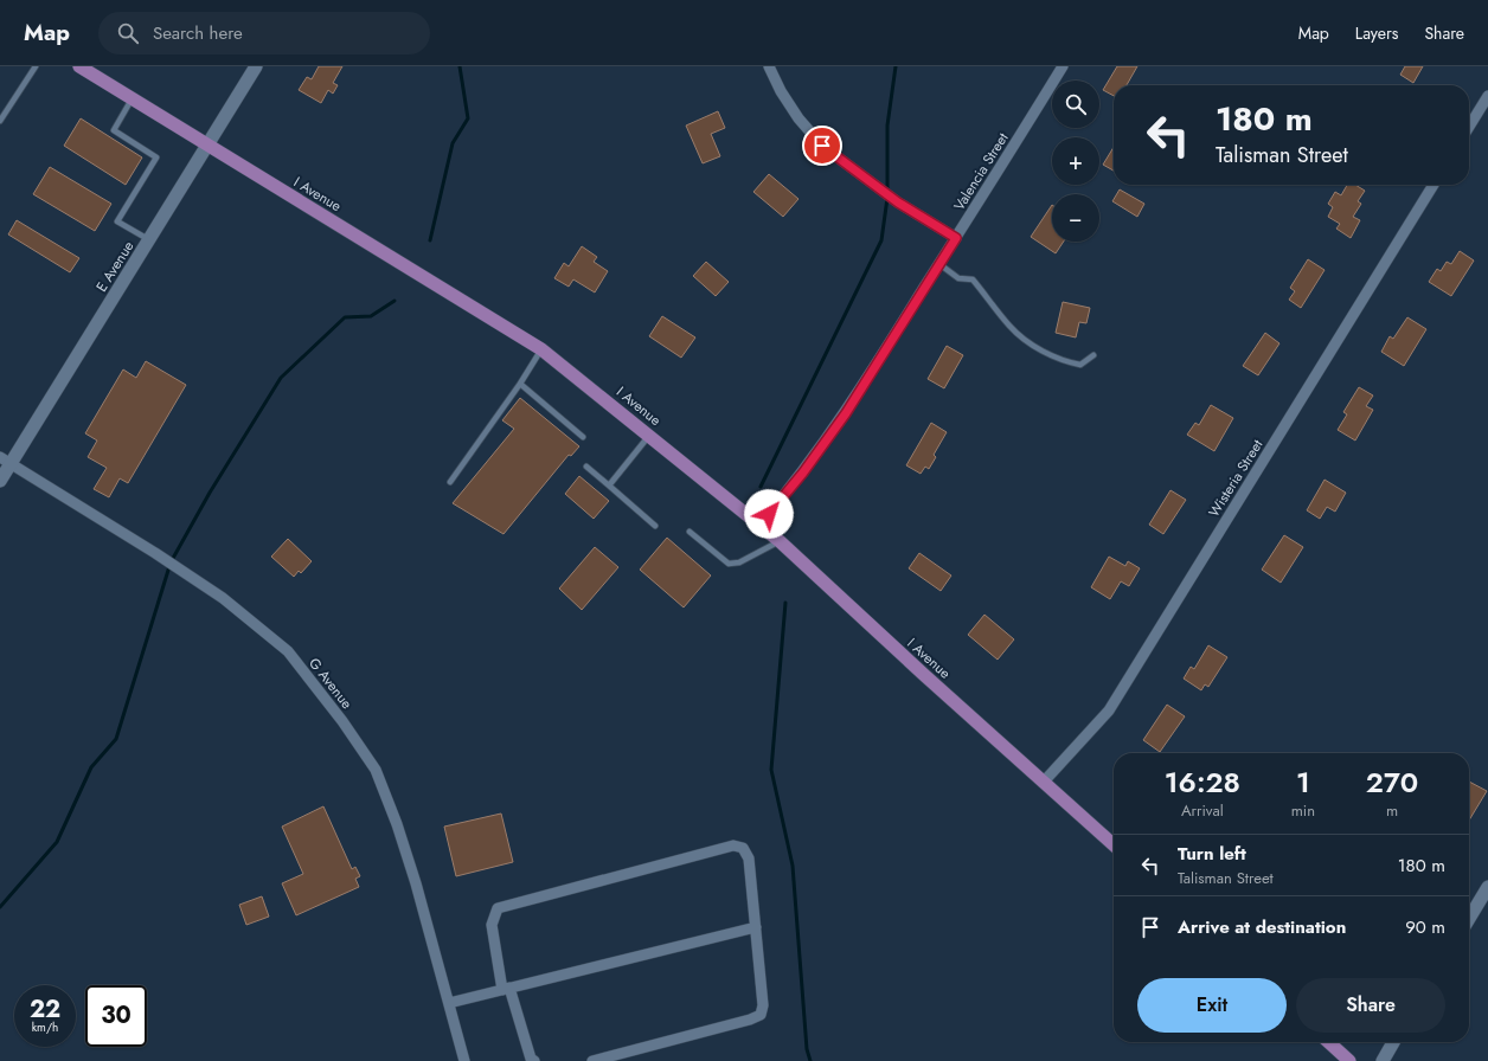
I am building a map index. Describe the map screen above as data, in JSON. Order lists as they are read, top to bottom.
{
  "streets": {
    "main road": ["I Avenue"],
    "street": [
      "Valencia Street",
      "E Avenue",
      "Wisteria Street",
      "G Avenue"
    ]
  },
  "crossings": [
    ["Valencia Street", "I Avenue"],
    ["I Avenue", "E Avenue"],
    ["I Avenue", "Wisteria Street"],
    ["E Avenue", "G Avenue"]
  ],
  "page": {
    "header": "Map",
    "search": "Search here",
    "nav": ["Map", "Layers", "Share"],
    "map_buttons": ["+", "−"],
    "turn": ["180 m", "Talisman Street"],
    "eta": [
      "16:28",
      "Arrival",
      "1",
      "min",
      "270",
      "m"
    ],
    "list": [
      {
        "name": "Turn left",
        "note": "Talisman Street",
        "value": "180 m"
      },
      {
        "name": "Arrive at destination",
        "value": "90 m"
      }
    ],
    "buttons": ["Exit", "Share"],
    "speed": "22 km/h",
    "limit": "30"
  }
}
